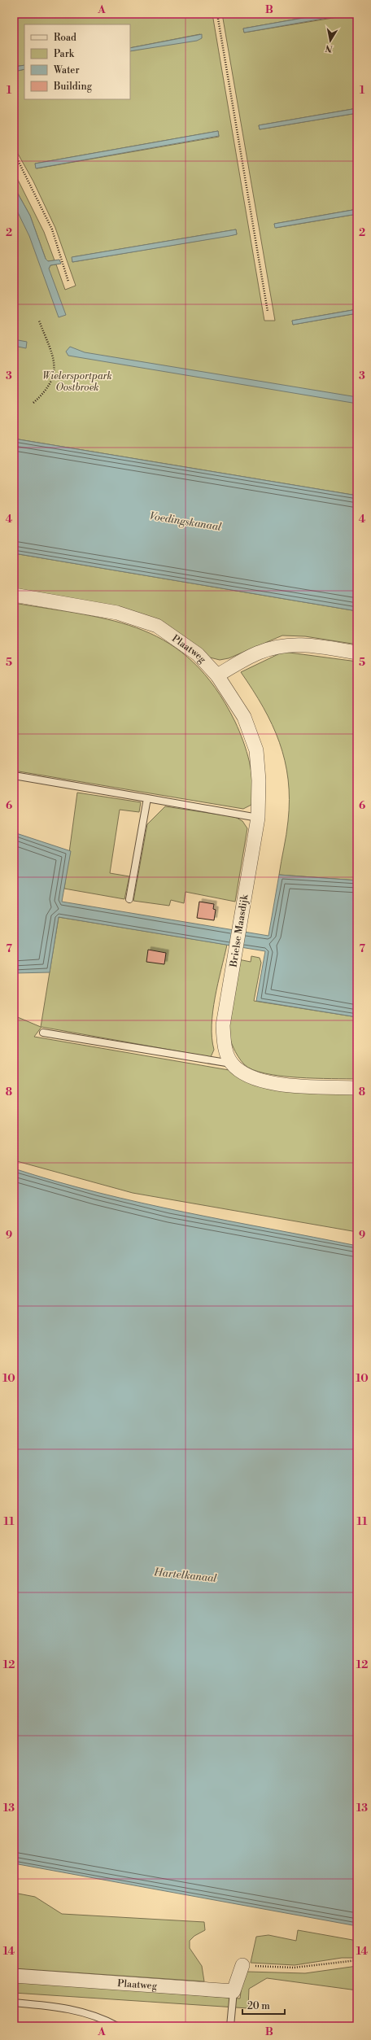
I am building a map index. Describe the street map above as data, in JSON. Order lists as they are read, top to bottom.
{
  "streets": {
    "street": ["Plaatweg", "Brielse Maasdijk"]
  },
  "crossings": [
    ["Plaatweg", "Brielse Maasdijk"]
  ],
  "water": ["Voedingskanaal", "Hartelkanaal"],
  "parks": ["Wielersportpark Oostbroek"],
  "legend": [
    "Road",
    "Park",
    "Water",
    "Building"
  ],
  "scale_bar": "20 m",
  "north": "bottom",
  "grid": {
    "columns": ["A", "B"],
    "rows": [
      "1",
      "2",
      "3",
      "4",
      "5",
      "6",
      "7",
      "8",
      "9",
      "10",
      "11",
      "12",
      "13",
      "14"
    ]
  }
}
